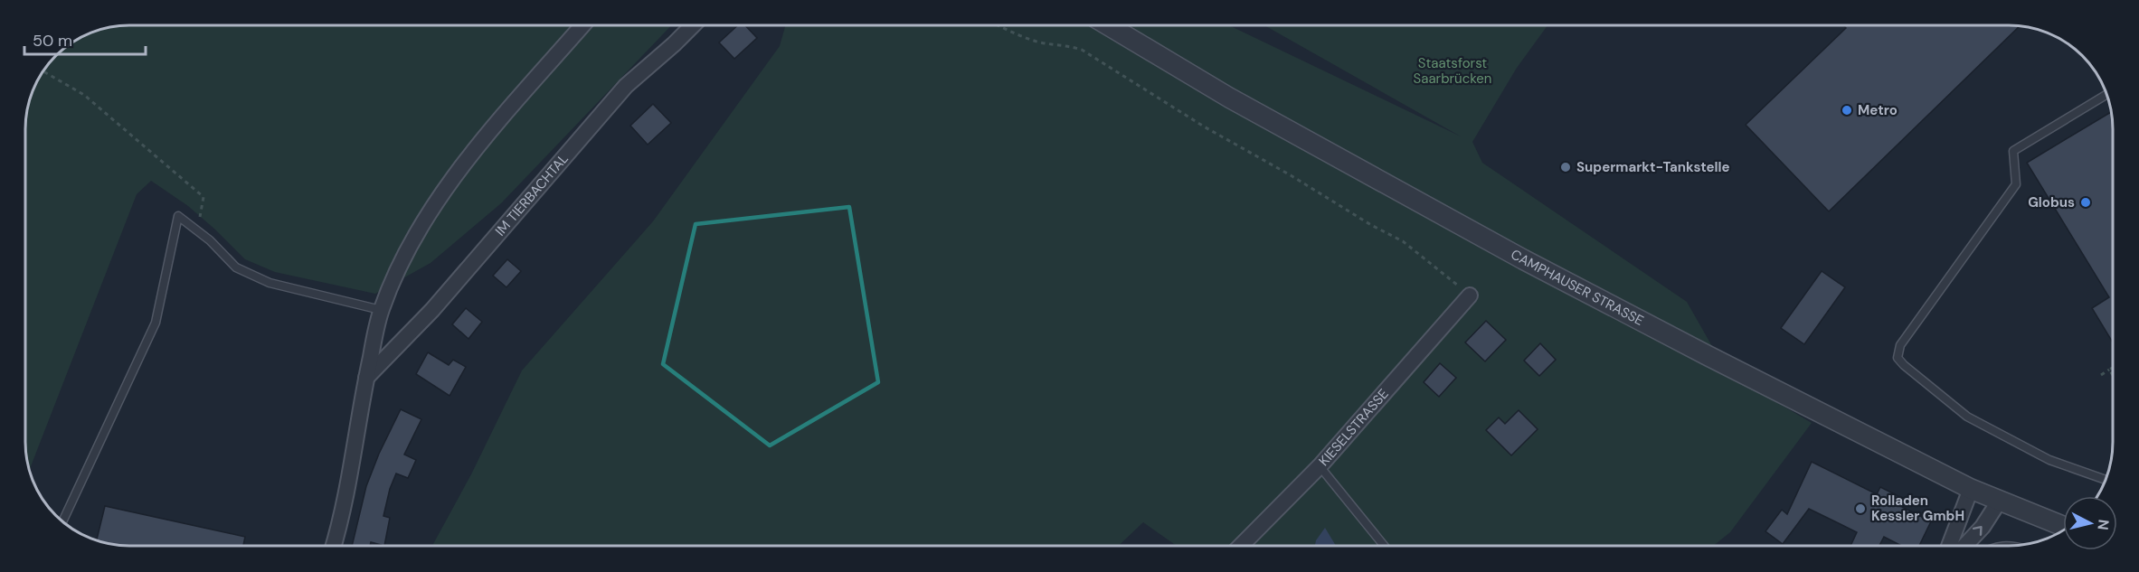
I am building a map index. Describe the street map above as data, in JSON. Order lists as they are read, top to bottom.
{
  "streets": {
    "street": ["IM TIERBACHTAL", "CAMPHAUSER STRASSE", "KIESELSTRASSE"]
  },
  "parks": ["Staatsforst Saarbrücken"],
  "places": [
    "Metro",
    "Supermarkt-Tankstelle",
    "Globus",
    "Rolladen Kessler GmbH"
  ],
  "scale_bar": "50 m",
  "north": "right"
}
